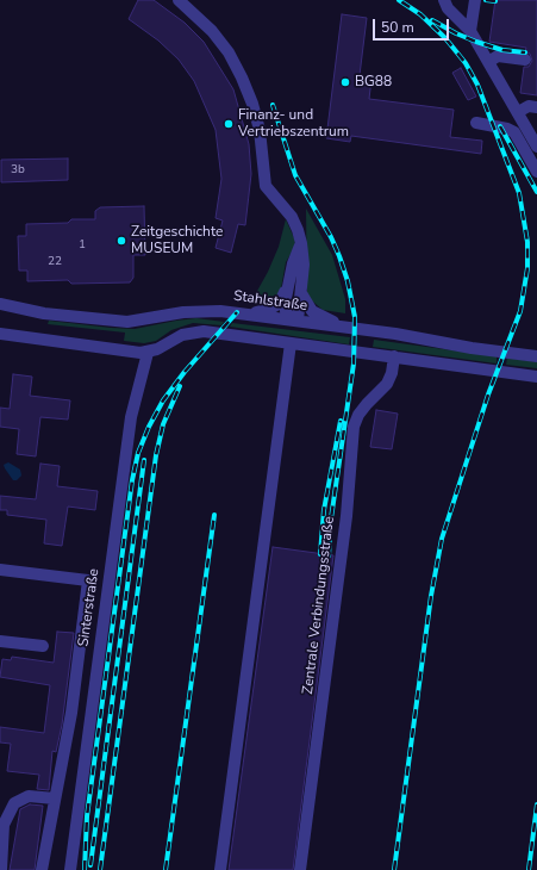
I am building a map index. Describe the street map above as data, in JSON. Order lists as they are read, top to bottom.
{
  "streets": {
    "street": ["Stahlstraße", "Zentrale Verbindungsstraße", "Sinterstraße"]
  },
  "places": ["BG88", "Finanz- und Vertriebszentrum", "Zeitgeschichte MUSEUM"],
  "house_numbers": ["3b", "1", "22"],
  "scale_bar": "50 m"
}
